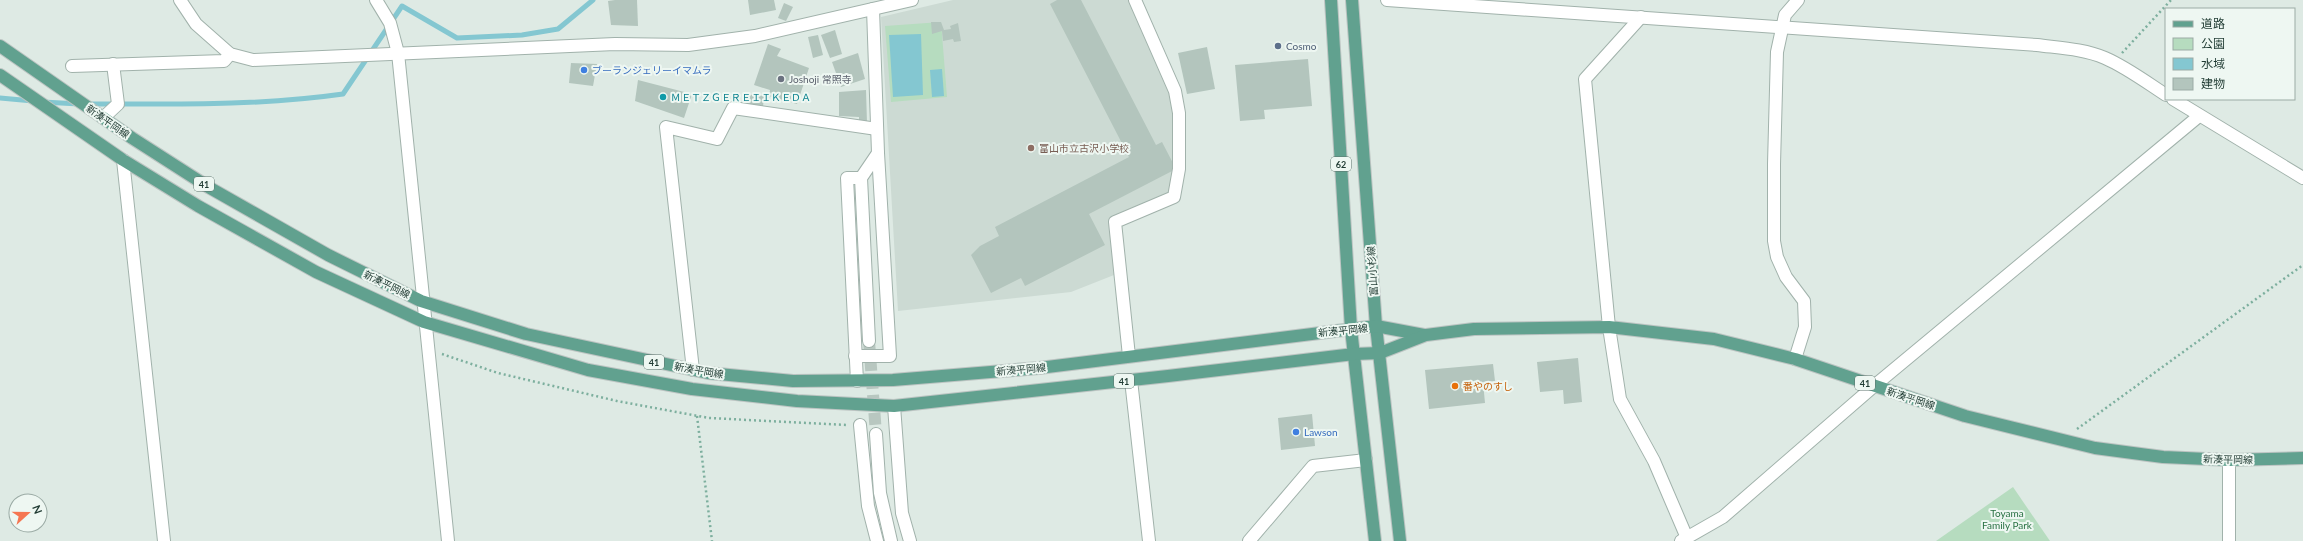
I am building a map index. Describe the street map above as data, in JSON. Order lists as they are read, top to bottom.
{
  "streets": {
    "main road": [
      "新湊平岡線",
      "62",
      "41",
      "富山小杉線"
    ]
  },
  "crossings": [
    ["新湊平岡線", "62"],
    ["新湊平岡線", "富山小杉線"]
  ],
  "parks": ["Toyama Family Park"],
  "places": [
    "Cosmo",
    "ブーランジェリーイマムラ",
    "Joshoji 常照寺",
    "ＭＥＴＺＧＥＲＥＩＩＫＥＤＡ",
    "富山市立古沢小学校",
    "番やのすし",
    "Lawson"
  ],
  "legend": [
    "道路",
    "公園",
    "水域",
    "建物"
  ],
  "north": "right"
}
